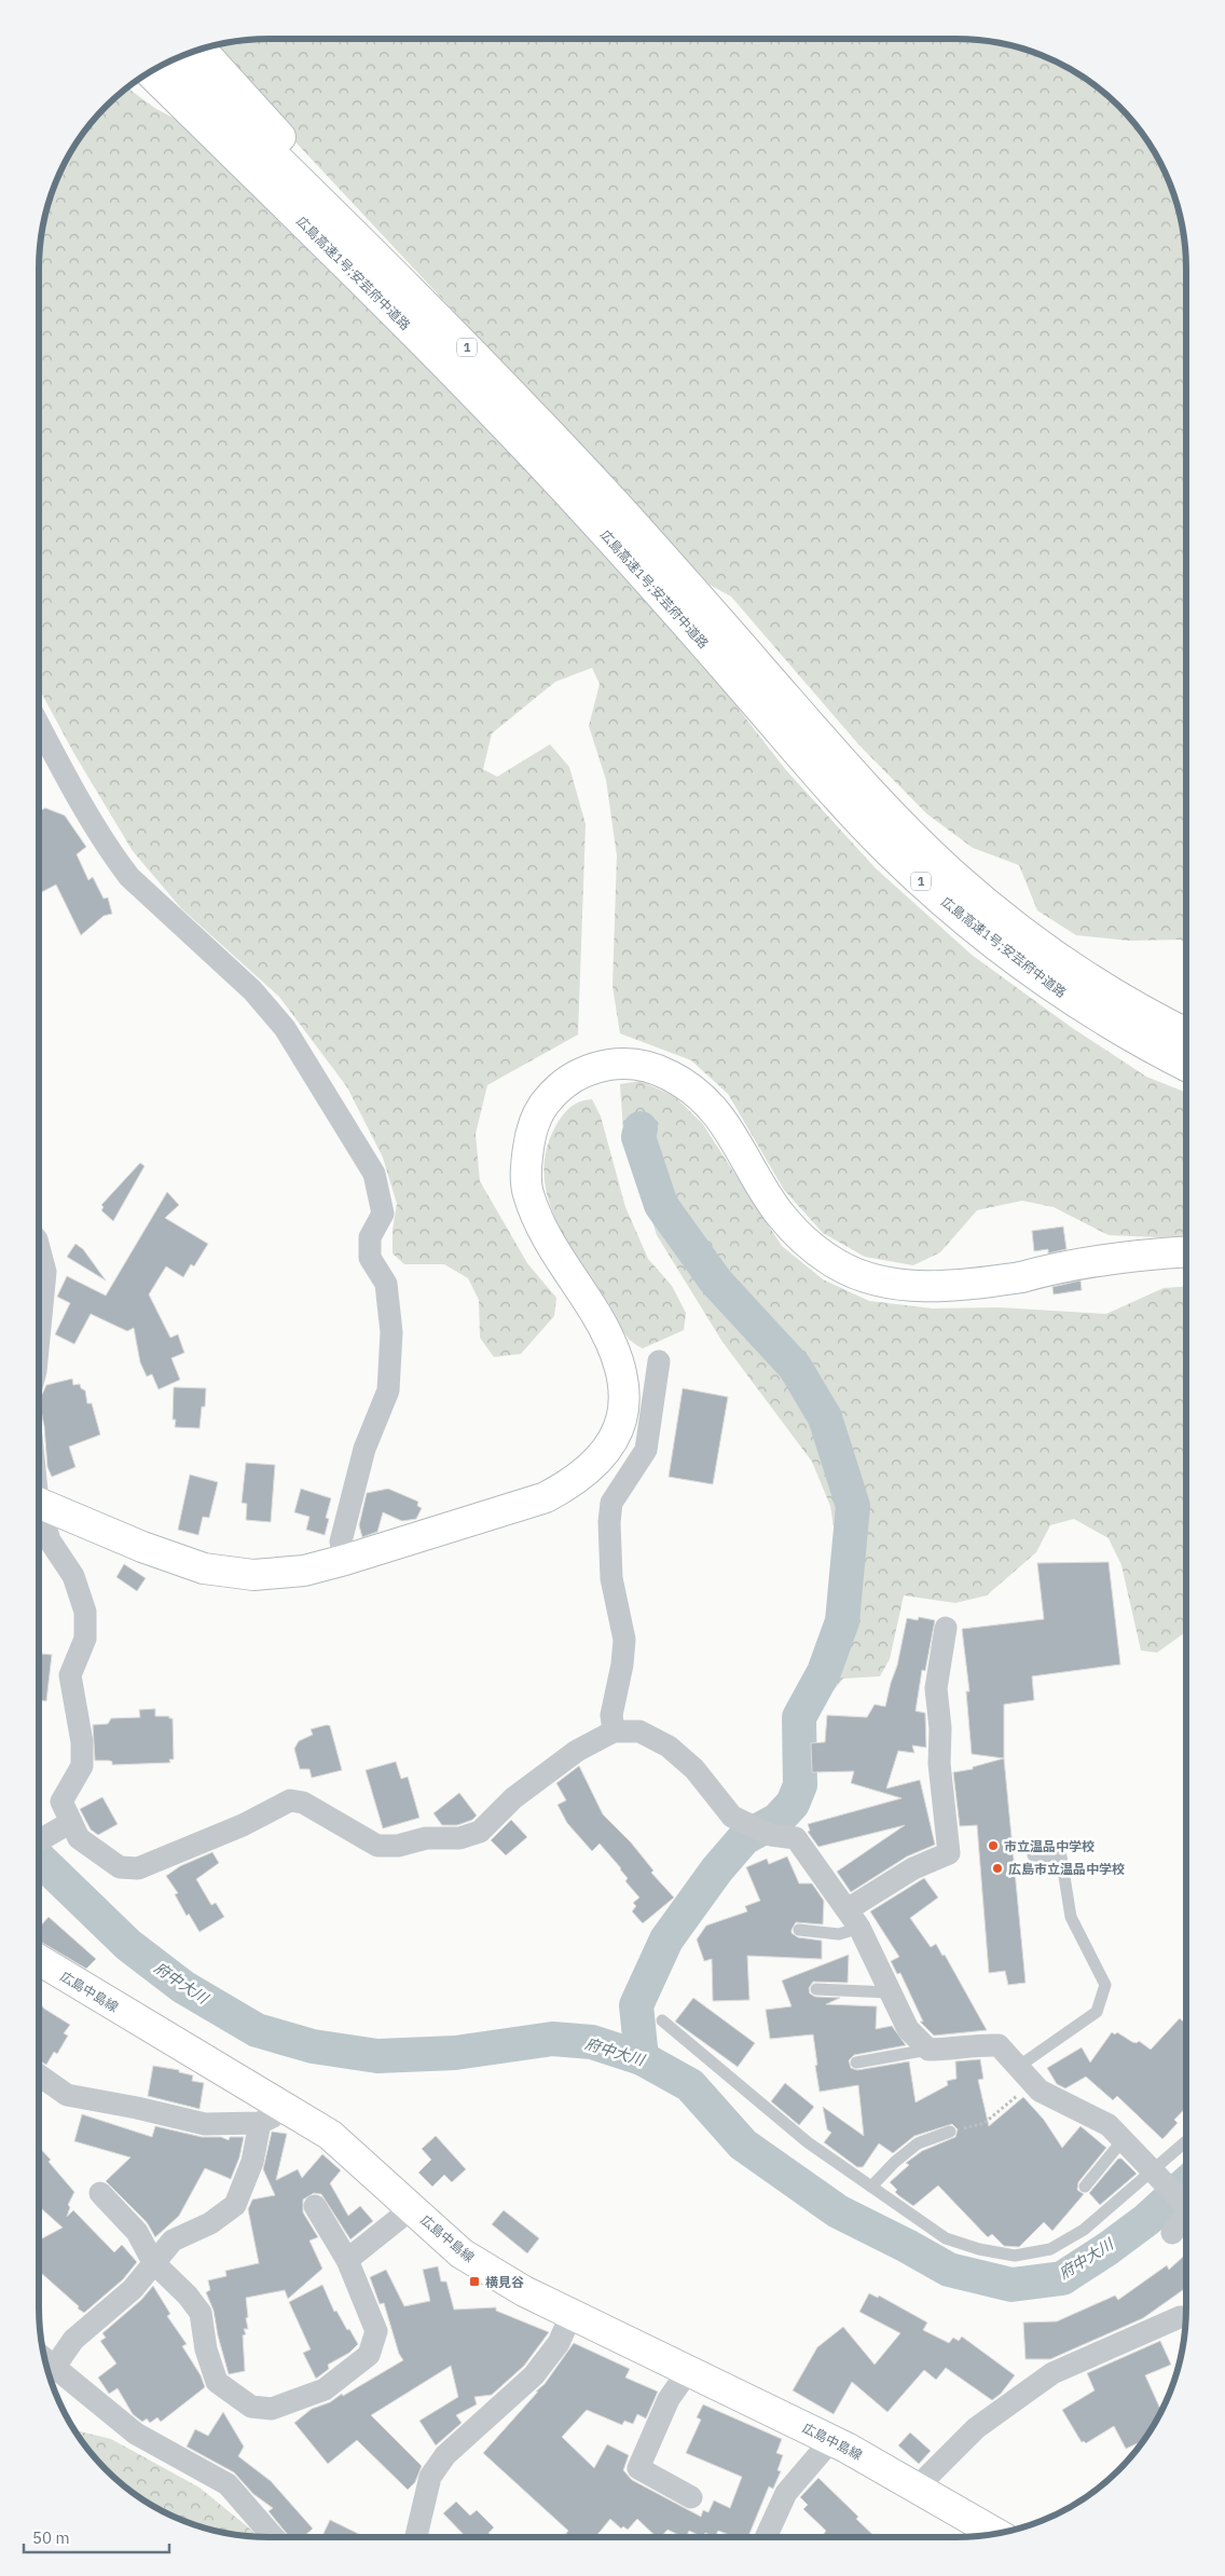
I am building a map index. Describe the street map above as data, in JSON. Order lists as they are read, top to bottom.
{
  "streets": {
    "main road": ["広島高速1号;安芸府中道路", "1", "広島中島線"]
  },
  "water": ["府中大川"],
  "places": {
    "other": ["市立温品中学校", "広島市立温品中学校"],
    "transit": ["横見谷"]
  },
  "scale_bar": "50 m"
}
